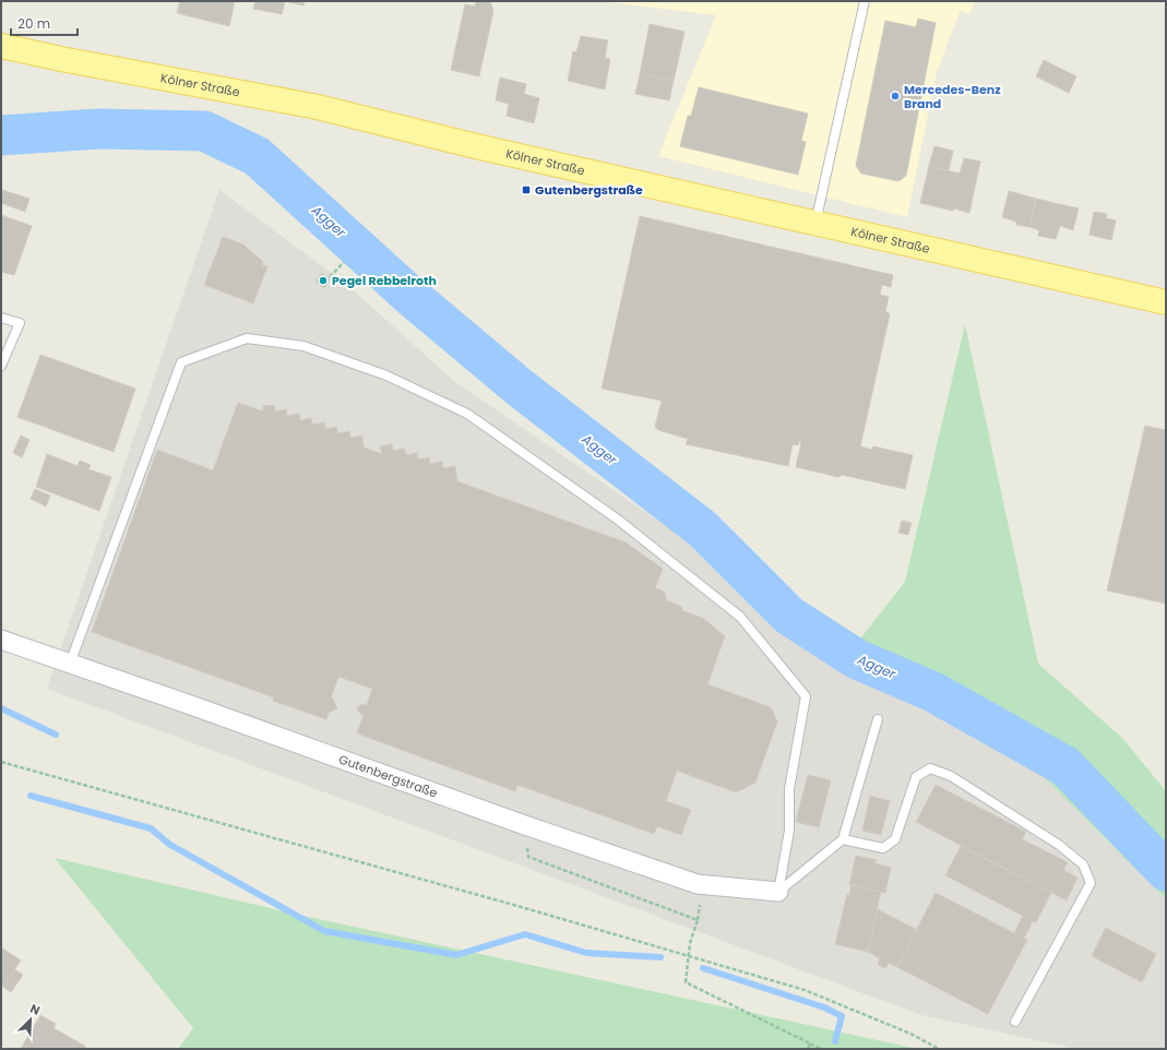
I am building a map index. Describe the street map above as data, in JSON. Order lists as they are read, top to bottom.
{
  "streets": {
    "main road": ["Kölner Straße"],
    "street": ["Gutenbergstraße"]
  },
  "water": ["Agger"],
  "places": {
    "other": ["Mercedes-Benz Brand", "Pegel Rebbelroth"],
    "transit": ["Gutenbergstraße"]
  },
  "scale_bar": "20 m",
  "north": "top right"
}
